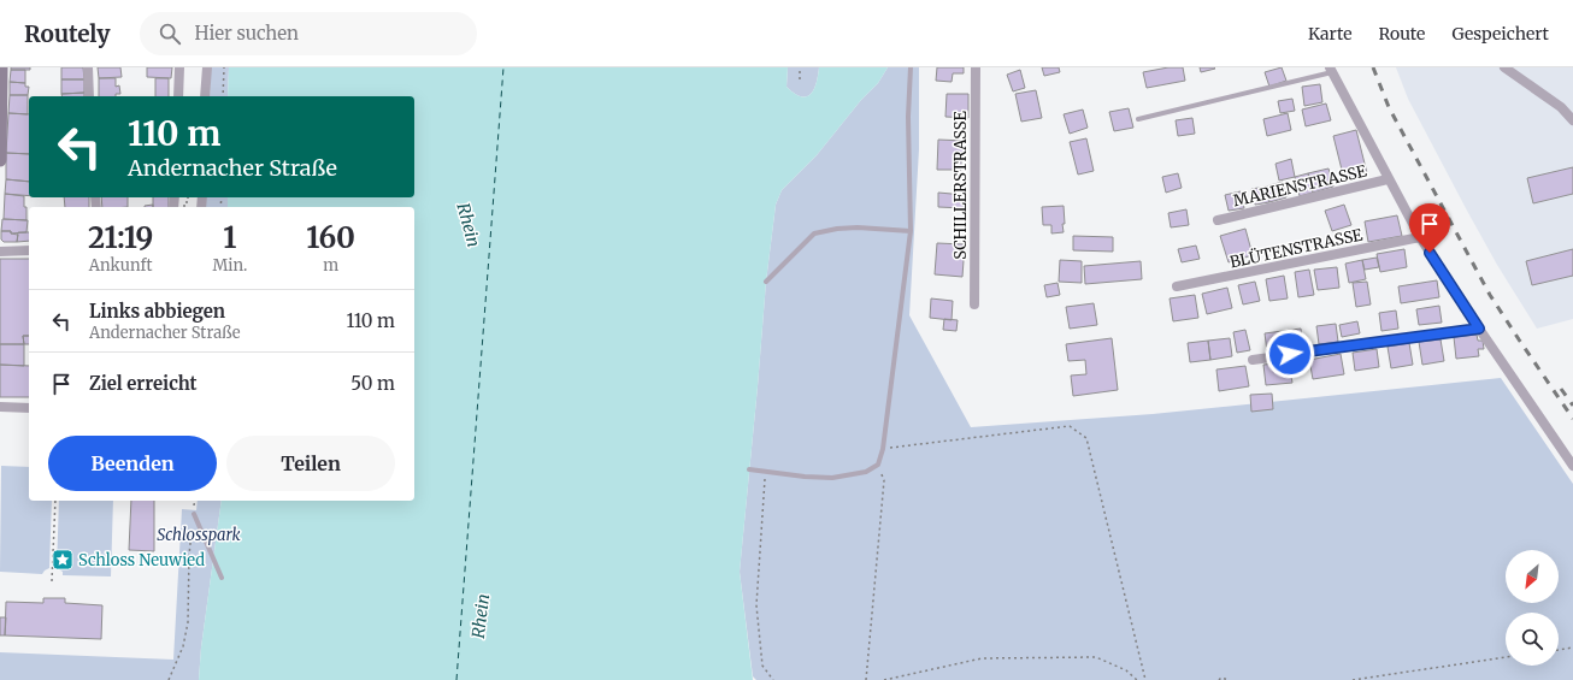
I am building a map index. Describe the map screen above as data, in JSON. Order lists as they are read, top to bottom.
{
  "streets": {
    "street": ["SCHILLERSTRASSE", "MARIENSTRASSE", "BLÜTENSTRASSE"]
  },
  "water": ["Rhein"],
  "parks": ["Schlosspark"],
  "places": {
    "place": ["Schloss Neuwied"]
  },
  "north": "bottom left",
  "page": {
    "header": "Routely",
    "search": "Hier suchen",
    "nav": ["Karte", "Route", "Gespeichert"],
    "turn": ["110 m", "Andernacher Straße"],
    "eta": [
      "21:19",
      "Ankunft",
      "1",
      "Min.",
      "160",
      "m"
    ],
    "list": [
      {
        "name": "Links abbiegen",
        "note": "Andernacher Straße",
        "value": "110 m"
      },
      {
        "name": "Ziel erreicht",
        "value": "50 m"
      }
    ],
    "buttons": ["Beenden", "Teilen"]
  }
}
